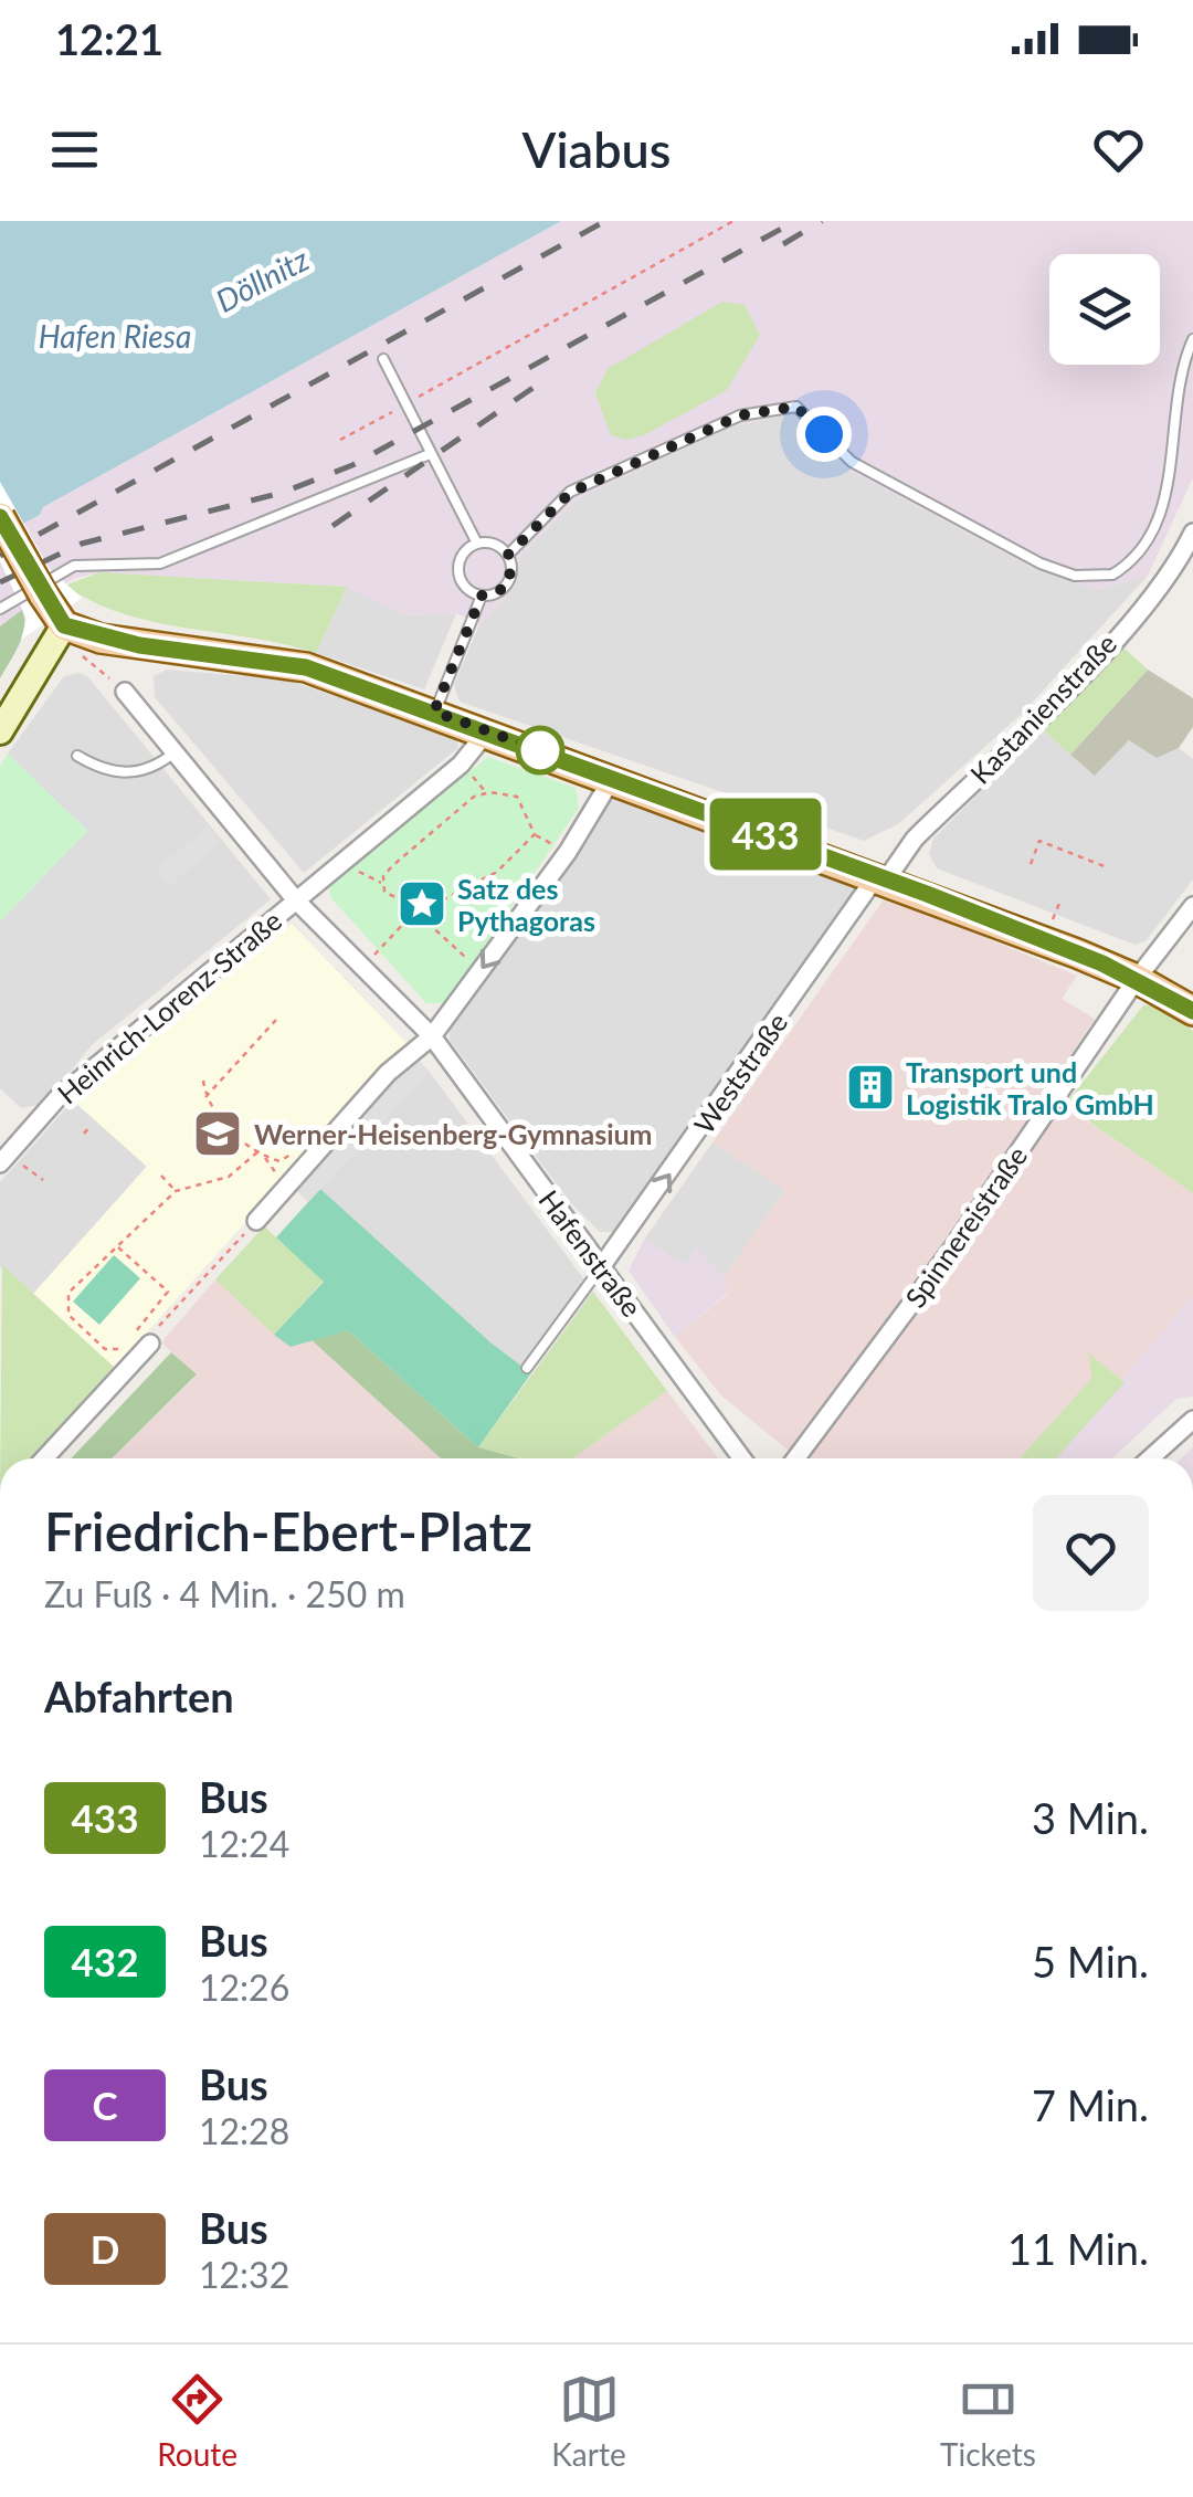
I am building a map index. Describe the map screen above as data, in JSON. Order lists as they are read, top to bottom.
{
  "streets": {
    "street": [
      "Kastanienstraße",
      "Heinrich-Lorenz-Straße",
      "Weststraße",
      "Spinnereistraße",
      "Hafenstraße"
    ]
  },
  "crossings": [
    ["Kastanienstraße", "Weststraße"],
    ["Heinrich-Lorenz-Straße", "Hafenstraße"],
    ["Weststraße", "Hafenstraße"]
  ],
  "one_way": ["Weststraße"],
  "water": ["Döllnitz", "Hafen Riesa"],
  "places": {
    "place": ["Satz des Pythagoras"],
    "building": ["Transport und Logistik Tralo GmbH"],
    "school or university": ["Werner-Heisenberg-Gymnasium"]
  },
  "lines": ["bus line 433"],
  "page": {
    "status": "12:21",
    "header": "Viabus",
    "on_map": "433",
    "heading": [
      ["Friedrich-Ebert-Platz", "Zu Fuß · 4 Min. · 250 m"],
      "Abfahrten"
    ],
    "list": [
      {
        "mark": "433",
        "name": "Bus",
        "note": "12:24",
        "value": "3 Min."
      },
      {
        "mark": "432",
        "name": "Bus",
        "note": "12:26",
        "value": "5 Min."
      },
      {
        "mark": "C",
        "name": "Bus",
        "note": "12:28",
        "value": "7 Min."
      },
      {
        "mark": "D",
        "name": "Bus",
        "note": "12:32",
        "value": "11 Min."
      }
    ],
    "tabs": ["Route", "Karte", "Tickets"]
  }
}
